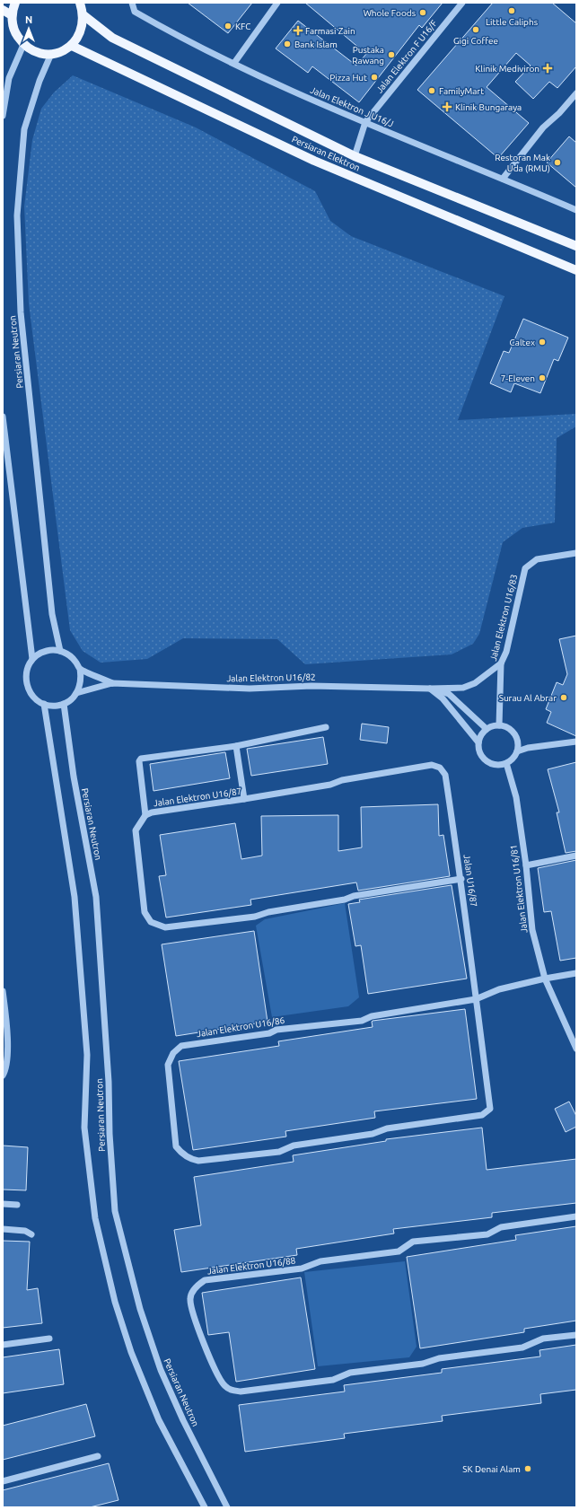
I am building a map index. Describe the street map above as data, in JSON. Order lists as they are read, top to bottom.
{
  "streets": {
    "main road": ["Persiaran Elektron"],
    "street": [
      "Jalan Elektron F U16/F",
      "Jalan Elektron J U16/J",
      "Persiaran Neutron",
      "Jalan Elektron U16/83",
      "Jalan Elektron U16/82",
      "Jalan Elektron U16/87",
      "Jalan U16/87",
      "Jalan Elektron U16/81",
      "Jalan Elektron U16/86",
      "Jalan Elektron U16/88"
    ]
  },
  "crossings": [
    ["Jalan Elektron F U16/F", "Jalan Elektron J U16/J"],
    ["Jalan Elektron U16/83", "Jalan Elektron U16/81"],
    ["Jalan Elektron U16/87", "Jalan U16/87"],
    ["Jalan U16/87", "Jalan Elektron U16/86"],
    ["Jalan Elektron U16/81", "Jalan Elektron U16/86"]
  ],
  "places": {
    "other": [
      "Little Caliphs",
      "Whole Foods",
      "KFC",
      "Gigi Coffee",
      "Bank Islam",
      "Pustaka Rawang",
      "Pizza Hut",
      "FamilyMart",
      "Restoran Mak Uda (RMU)",
      "Caltex",
      "7-Eleven",
      "Surau Al Abrar",
      "SK Denai Alam"
    ],
    "health": ["Farmasi Zain", "Klinik Mediviron", "Klinik Bungaraya"]
  },
  "north": "top"
}
